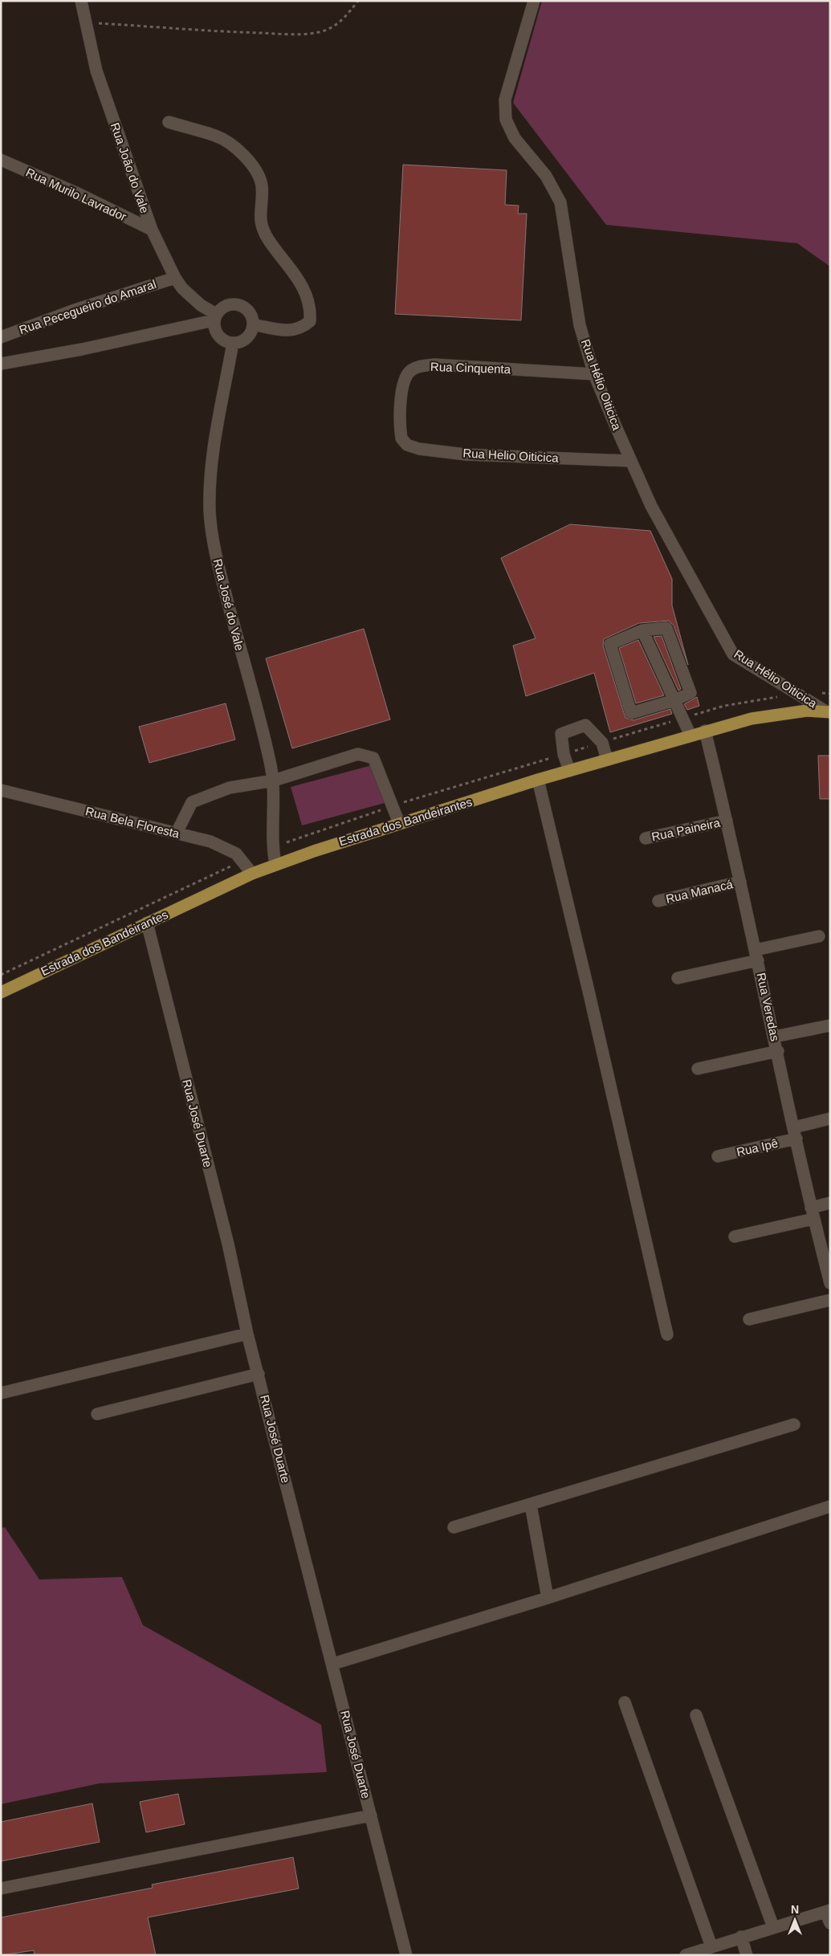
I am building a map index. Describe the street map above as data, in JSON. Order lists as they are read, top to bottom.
{
  "streets": {
    "main road": ["Estrada dos Bandeirantes"],
    "street": [
      "Rua João do Vale",
      "Rua Murilo Lavrador",
      "Rua Pecegueiro do Amaral",
      "Rua Cinquenta",
      "Rua Hélio Oiticica",
      "Rua Helio Oiticica",
      "Rua José do Vale",
      "Rua Bela Floresta",
      "Rua Paineira",
      "Rua Manacá",
      "Rua Veredas",
      "Rua José Duarte",
      "Rua Ipê"
    ]
  },
  "crossings": [
    ["Rua João do Vale", "Rua Murilo Lavrador"],
    ["Rua João do Vale", "Rua Pecegueiro do Amaral"],
    ["Rua João do Vale", "Rua José do Vale"],
    ["Rua Cinquenta", "Rua Hélio Oiticica"],
    ["Rua Cinquenta", "Rua Helio Oiticica"],
    ["Rua Hélio Oiticica", "Rua Helio Oiticica"],
    ["Rua Hélio Oiticica", "Estrada dos Bandeirantes"],
    ["Rua José do Vale", "Estrada dos Bandeirantes"],
    ["Estrada dos Bandeirantes", "Rua Bela Floresta"],
    ["Estrada dos Bandeirantes", "Rua Veredas"],
    ["Estrada dos Bandeirantes", "Rua José Duarte"],
    ["Rua Paineira", "Rua Veredas"],
    ["Rua Manacá", "Rua Veredas"],
    ["Rua Veredas", "Rua Ipê"]
  ],
  "north": "top"
}
